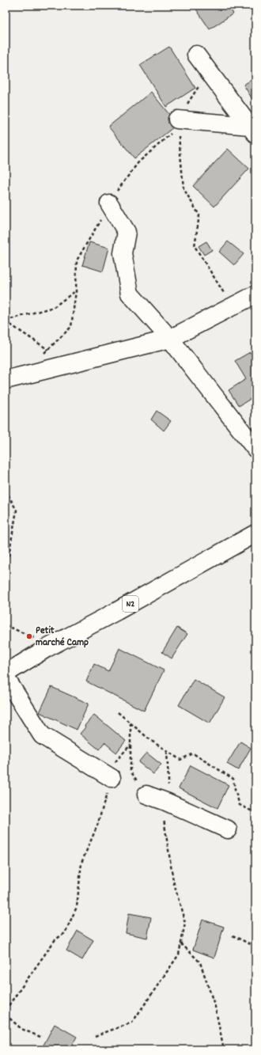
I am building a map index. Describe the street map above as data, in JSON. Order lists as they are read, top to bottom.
{
  "streets": {
    "main road": ["N2"]
  },
  "places": ["Petit marché Camp"]
}
